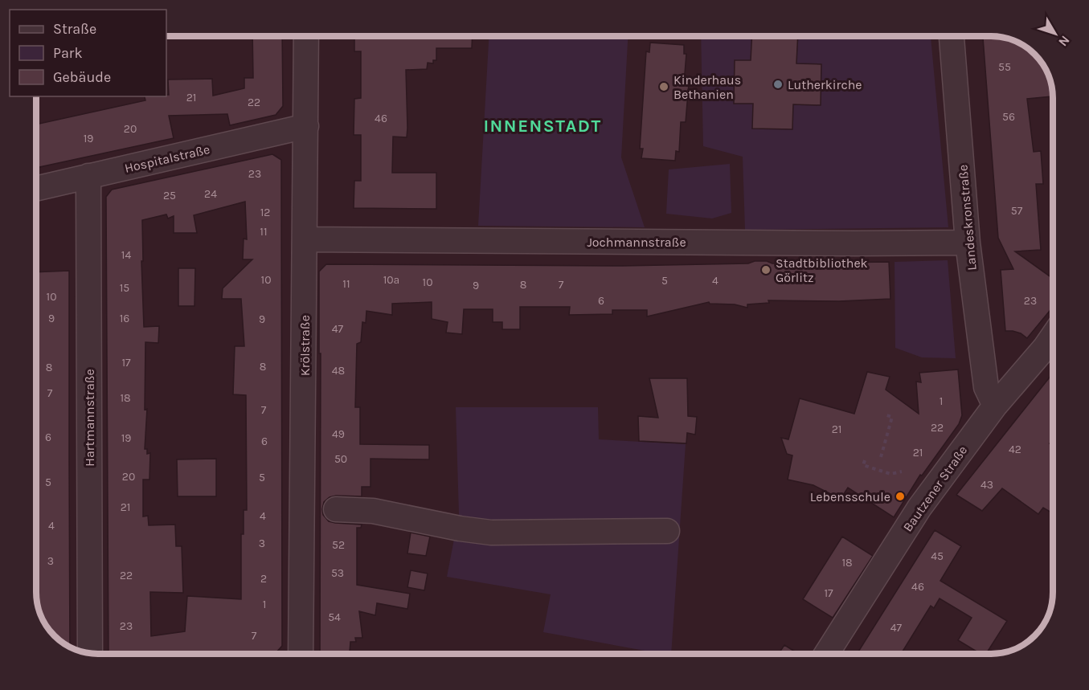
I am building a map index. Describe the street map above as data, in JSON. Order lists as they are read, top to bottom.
{
  "streets": {
    "street": [
      "Hospitalstraße",
      "Landeskronstraße",
      "Jochmannstraße",
      "Krölstraße",
      "Hartmannstraße",
      "Bautzener Straße"
    ]
  },
  "crossings": [
    ["Hospitalstraße", "Krölstraße"],
    ["Hospitalstraße", "Hartmannstraße"],
    ["Landeskronstraße", "Jochmannstraße"],
    ["Landeskronstraße", "Bautzener Straße"],
    ["Jochmannstraße", "Krölstraße"]
  ],
  "districts": ["INNENSTADT"],
  "places": [
    "Lutherkirche",
    "Kinderhaus Bethanien",
    "Stadtbibliothek Görlitz",
    "Lebensschule"
  ],
  "house_numbers": [
    "55",
    "21",
    "22",
    "56",
    "46",
    "20",
    "19",
    "23",
    "24",
    "25",
    "57",
    "12",
    "11",
    "14",
    "10",
    "10a",
    "5",
    "4",
    "10",
    "11",
    "8",
    "7",
    "9",
    "15",
    "10",
    "6",
    "23",
    "9",
    "16",
    "9",
    "47",
    "17",
    "8",
    "8",
    "48",
    "7",
    "18",
    "1",
    "7",
    "22",
    "21",
    "49",
    "6",
    "19",
    "6",
    "42",
    "21",
    "50",
    "20",
    "5",
    "5",
    "43",
    "21",
    "4",
    "4",
    "3",
    "52",
    "45",
    "3",
    "18",
    "53",
    "22",
    "2",
    "46",
    "17",
    "1",
    "54",
    "23",
    "47",
    "7"
  ],
  "legend": ["Straße", "Park", "Gebäude"],
  "north": "bottom right"
}
